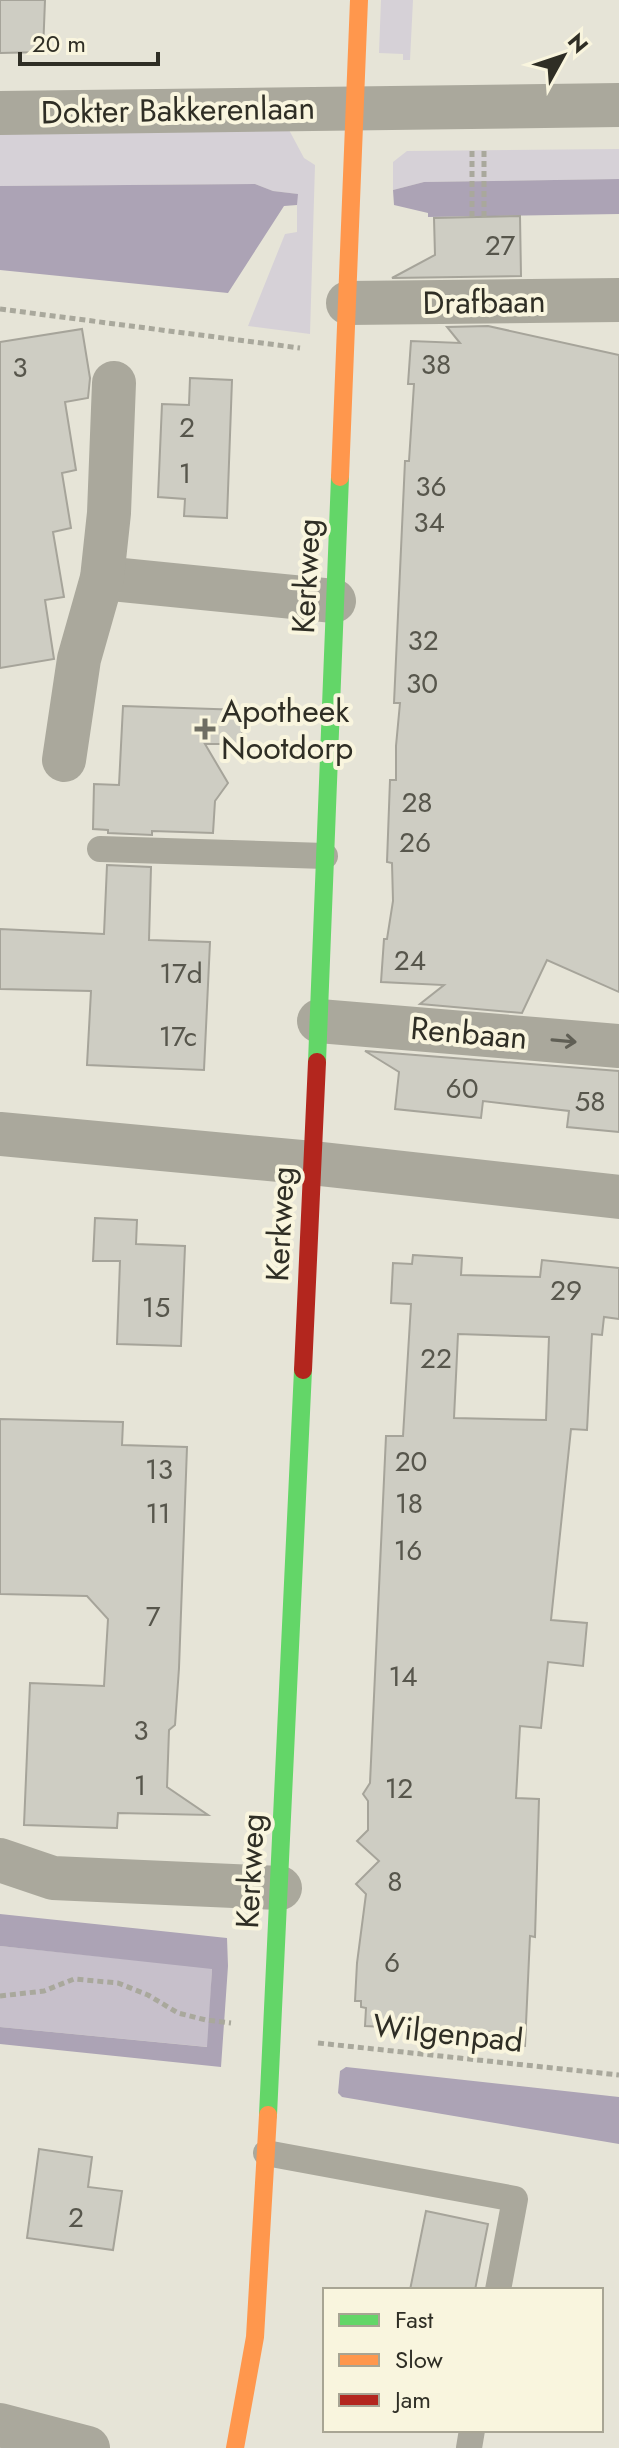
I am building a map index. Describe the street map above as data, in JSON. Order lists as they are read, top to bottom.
{
  "streets": {
    "street": [
      "Dokter Bakkerenlaan",
      "Drafbaan",
      "Kerkweg",
      "Renbaan"
    ],
    "path": ["Wilgenpad"]
  },
  "crossings": [
    ["Dokter Bakkerenlaan", "Kerkweg"],
    ["Drafbaan", "Kerkweg"],
    ["Kerkweg", "Renbaan"],
    ["Kerkweg", "Wilgenpad"]
  ],
  "places": {
    "health": ["Apotheek Nootdorp"]
  },
  "house_numbers": [
    "27",
    "38",
    "3",
    "2",
    "1",
    "36",
    "34",
    "32",
    "30",
    "28",
    "26",
    "24",
    "17d",
    "17c",
    "60",
    "58",
    "29",
    "15",
    "22",
    "20",
    "13",
    "18",
    "11",
    "16",
    "7",
    "14",
    "3",
    "1",
    "12",
    "8",
    "6",
    "2"
  ],
  "legend": ["Fast", "Slow", "Jam"],
  "scale_bar": "20 m",
  "north": "top right"
}
